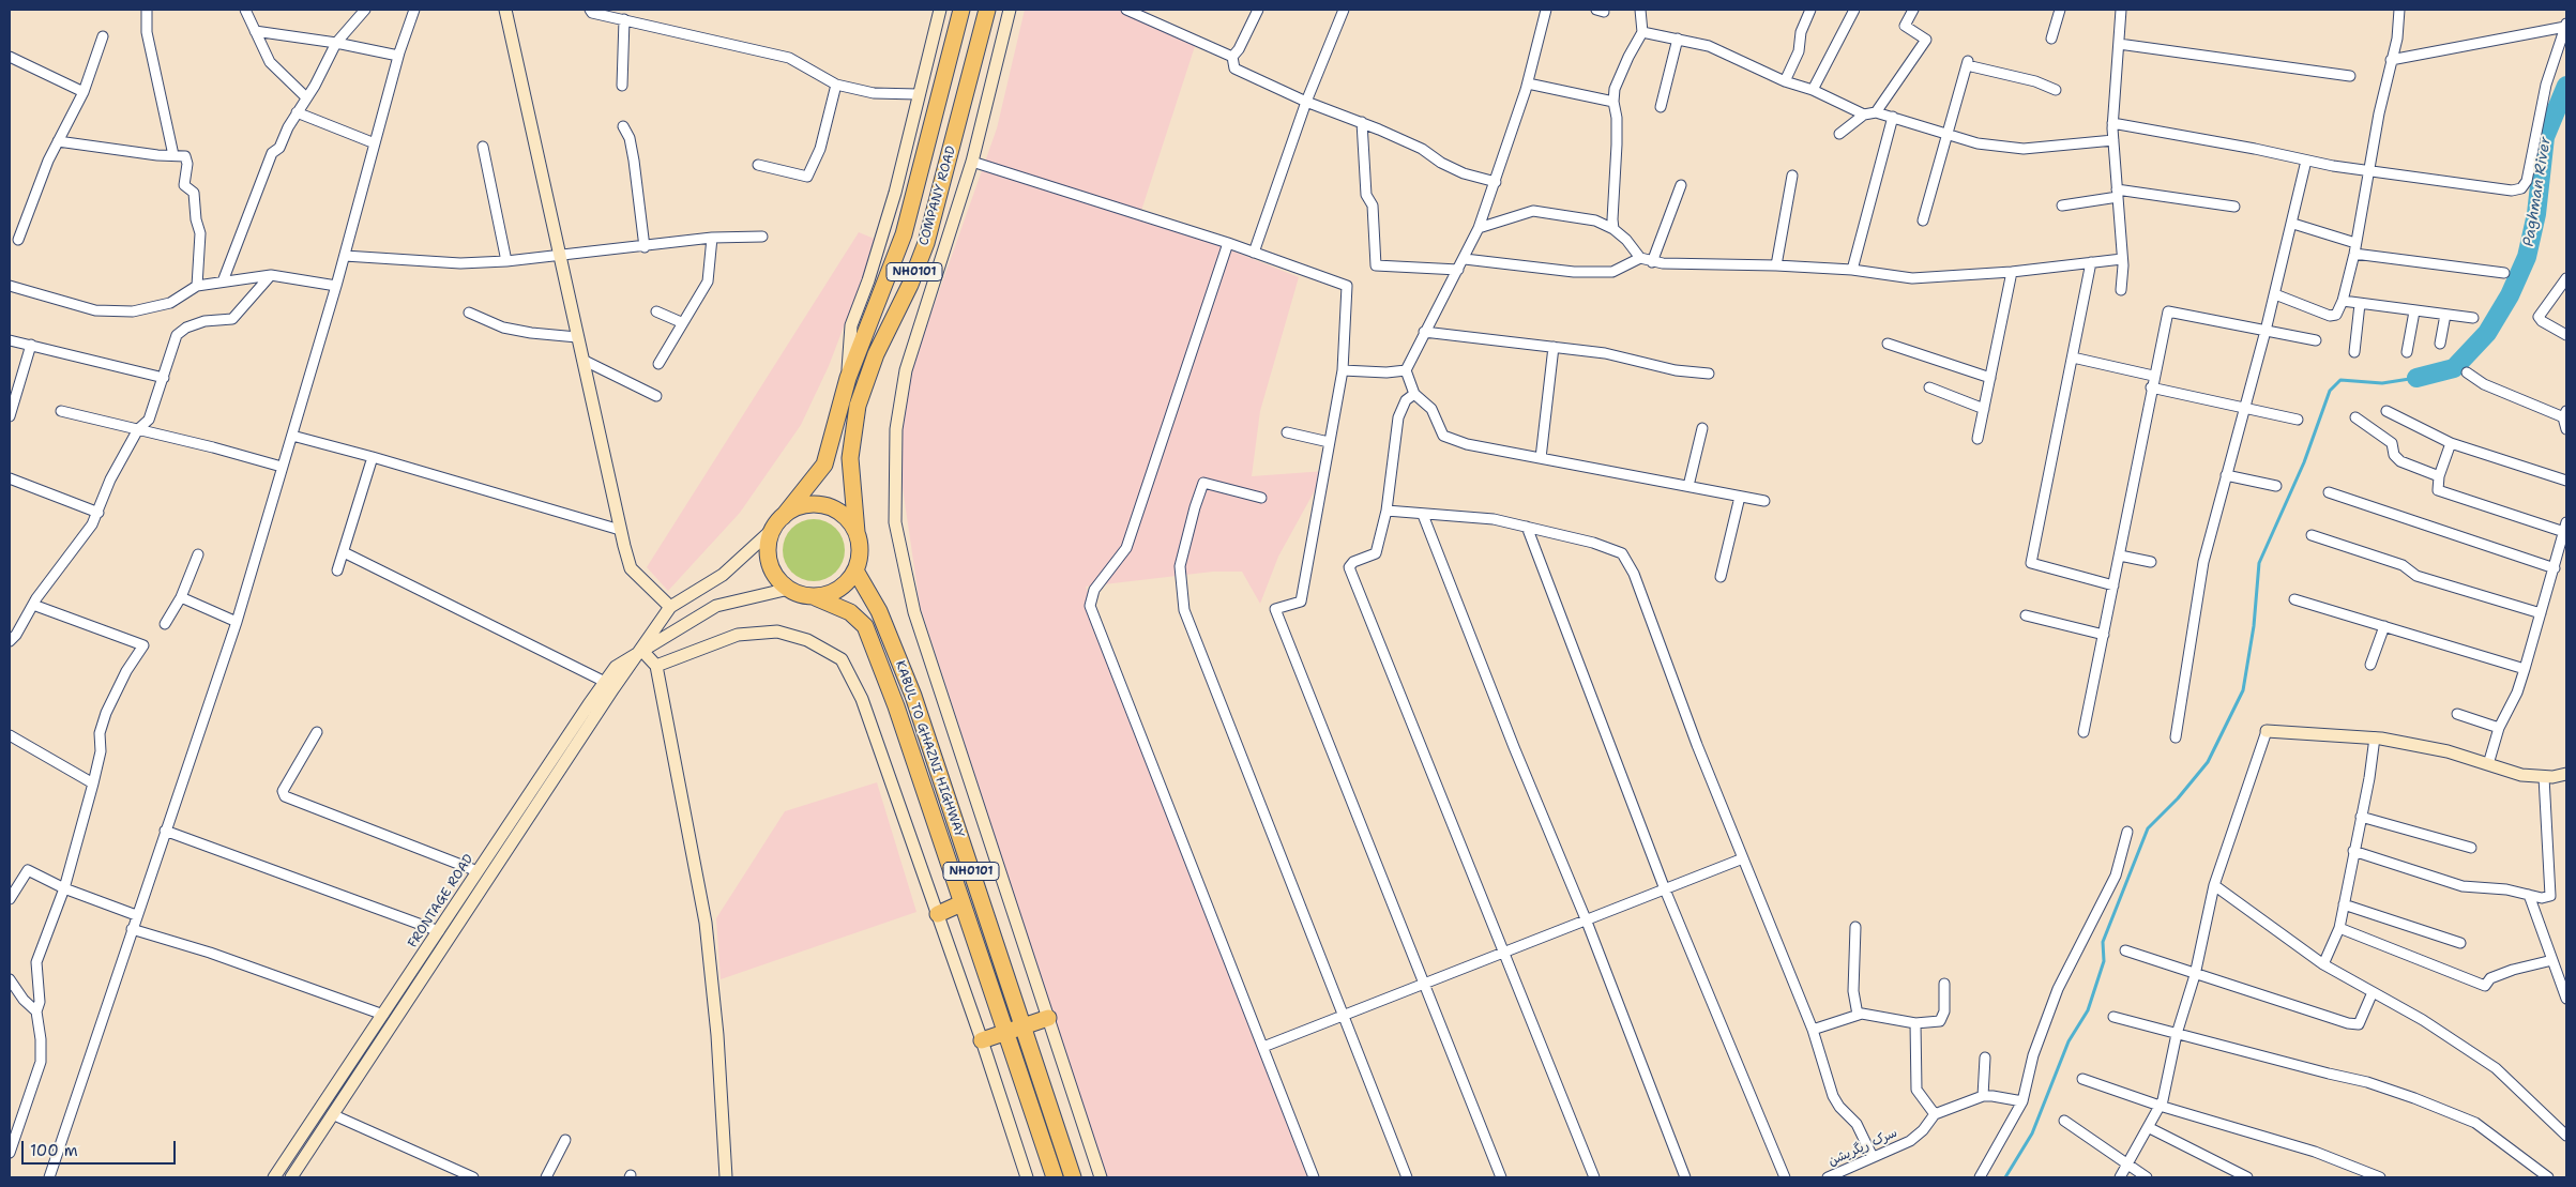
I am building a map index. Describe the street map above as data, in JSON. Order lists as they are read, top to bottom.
{
  "streets": {
    "highway": ["COMPANY ROAD", "NH0101", "KABUL TO GHAZNI HIGHWAY"],
    "street": ["FRONTAGE ROAD", "سرک ریگریشن"]
  },
  "crossings": [
    ["COMPANY ROAD", "NH0101"],
    ["COMPANY ROAD", "KABUL TO GHAZNI HIGHWAY"],
    ["NH0101", "KABUL TO GHAZNI HIGHWAY"]
  ],
  "water": ["Paghman River"],
  "scale_bar": "100 m"
}
